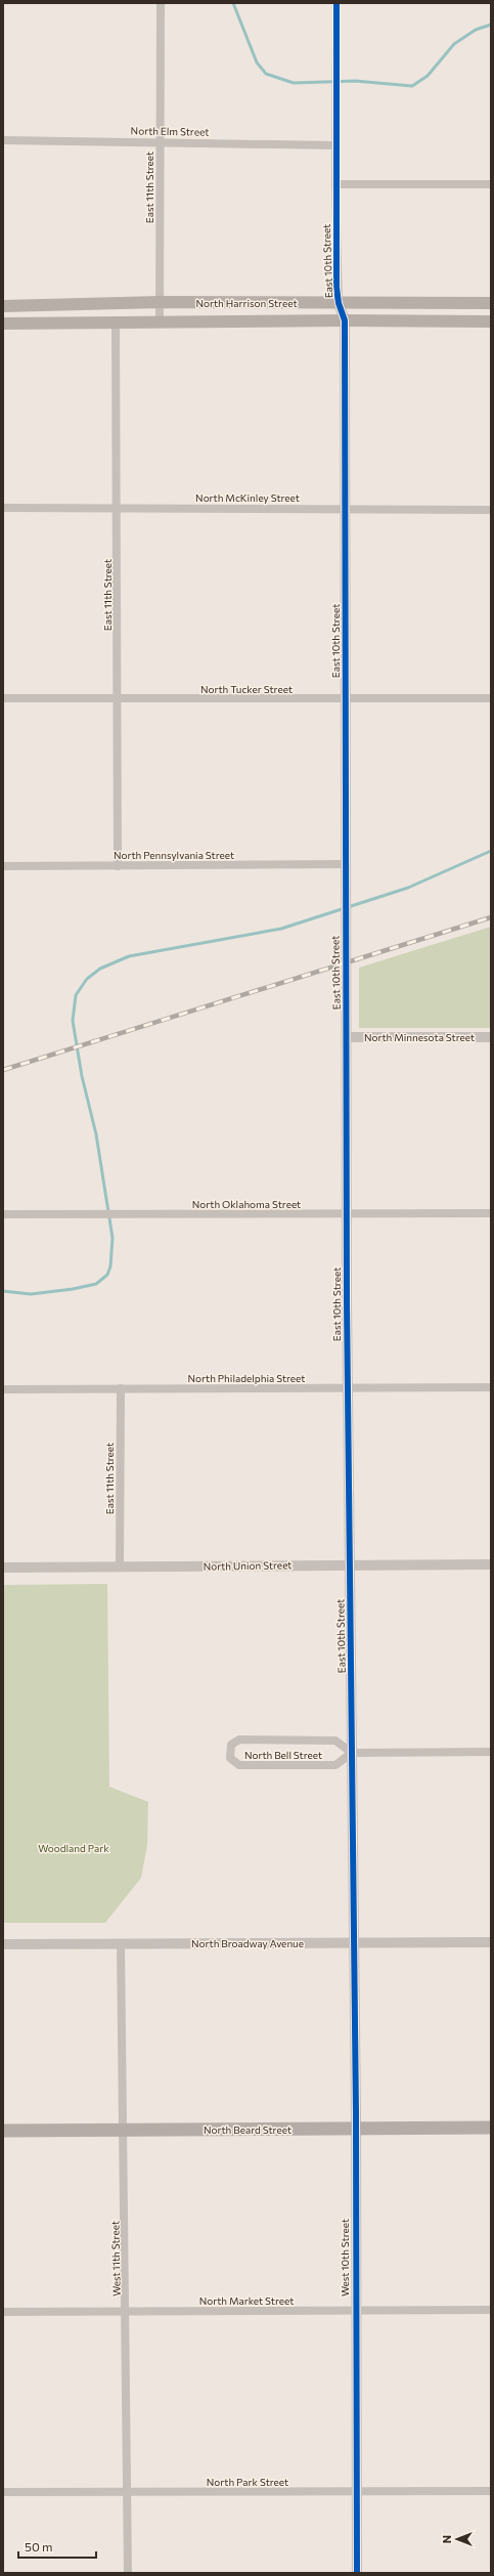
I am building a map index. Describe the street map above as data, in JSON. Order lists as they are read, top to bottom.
{
  "streets": {
    "main road": ["North Harrison Street", "North Beard Street"],
    "street": [
      "North Elm Street",
      "East 11th Street",
      "East 10th Street",
      "North McKinley Street",
      "North Tucker Street",
      "North Pennsylvania Street",
      "North Minnesota Street",
      "North Oklahoma Street",
      "North Philadelphia Street",
      "North Union Street",
      "North Bell Street",
      "North Broadway Avenue",
      "West 10th Street",
      "West 11th Street",
      "North Market Street",
      "North Park Street"
    ]
  },
  "crossings": [
    ["North Elm Street", "East 11th Street"],
    ["North Elm Street", "East 10th Street"],
    ["East 11th Street", "North Harrison Street"],
    ["East 11th Street", "North McKinley Street"],
    ["East 11th Street", "North Tucker Street"],
    ["East 11th Street", "North Pennsylvania Street"],
    ["East 11th Street", "North Philadelphia Street"],
    ["East 11th Street", "North Union Street"],
    ["East 10th Street", "North Harrison Street"],
    ["East 10th Street", "North McKinley Street"],
    ["East 10th Street", "North Tucker Street"],
    ["East 10th Street", "North Pennsylvania Street"],
    ["East 10th Street", "North Minnesota Street"],
    ["East 10th Street", "North Oklahoma Street"],
    ["East 10th Street", "North Philadelphia Street"],
    ["East 10th Street", "North Union Street"],
    ["East 10th Street", "North Bell Street"],
    ["East 10th Street", "North Broadway Avenue"],
    ["East 10th Street", "West 10th Street"],
    ["North Broadway Avenue", "West 10th Street"],
    ["North Broadway Avenue", "West 11th Street"],
    ["North Beard Street", "West 10th Street"],
    ["North Beard Street", "West 11th Street"],
    ["West 10th Street", "North Market Street"],
    ["West 10th Street", "North Park Street"],
    ["West 11th Street", "North Market Street"],
    ["West 11th Street", "North Park Street"]
  ],
  "parks": ["Woodland Park"],
  "scale_bar": "50 m",
  "north": "left"
}
